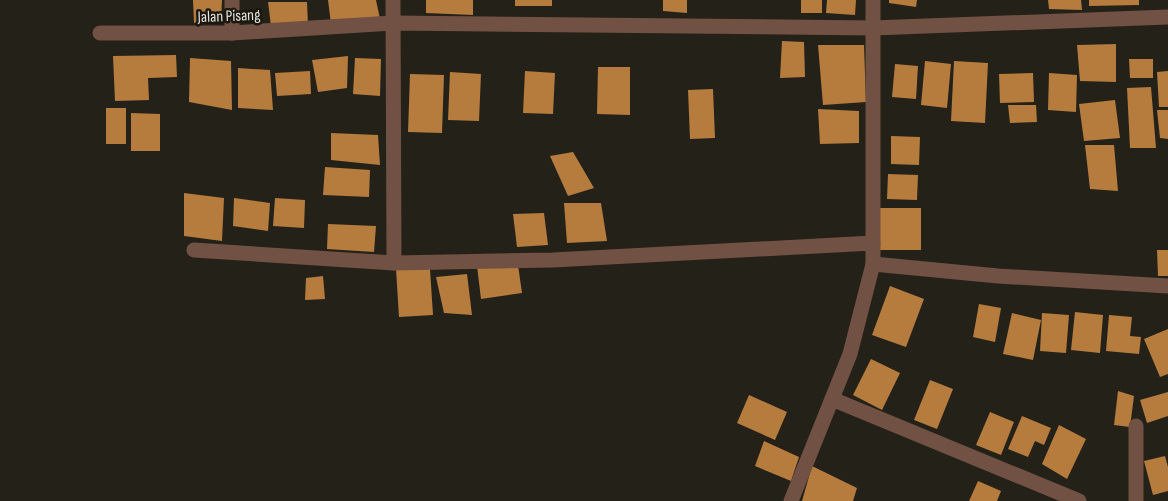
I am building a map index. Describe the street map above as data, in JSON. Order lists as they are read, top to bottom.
{
  "streets": {
    "street": ["Jalan Pisang"]
  }
}
